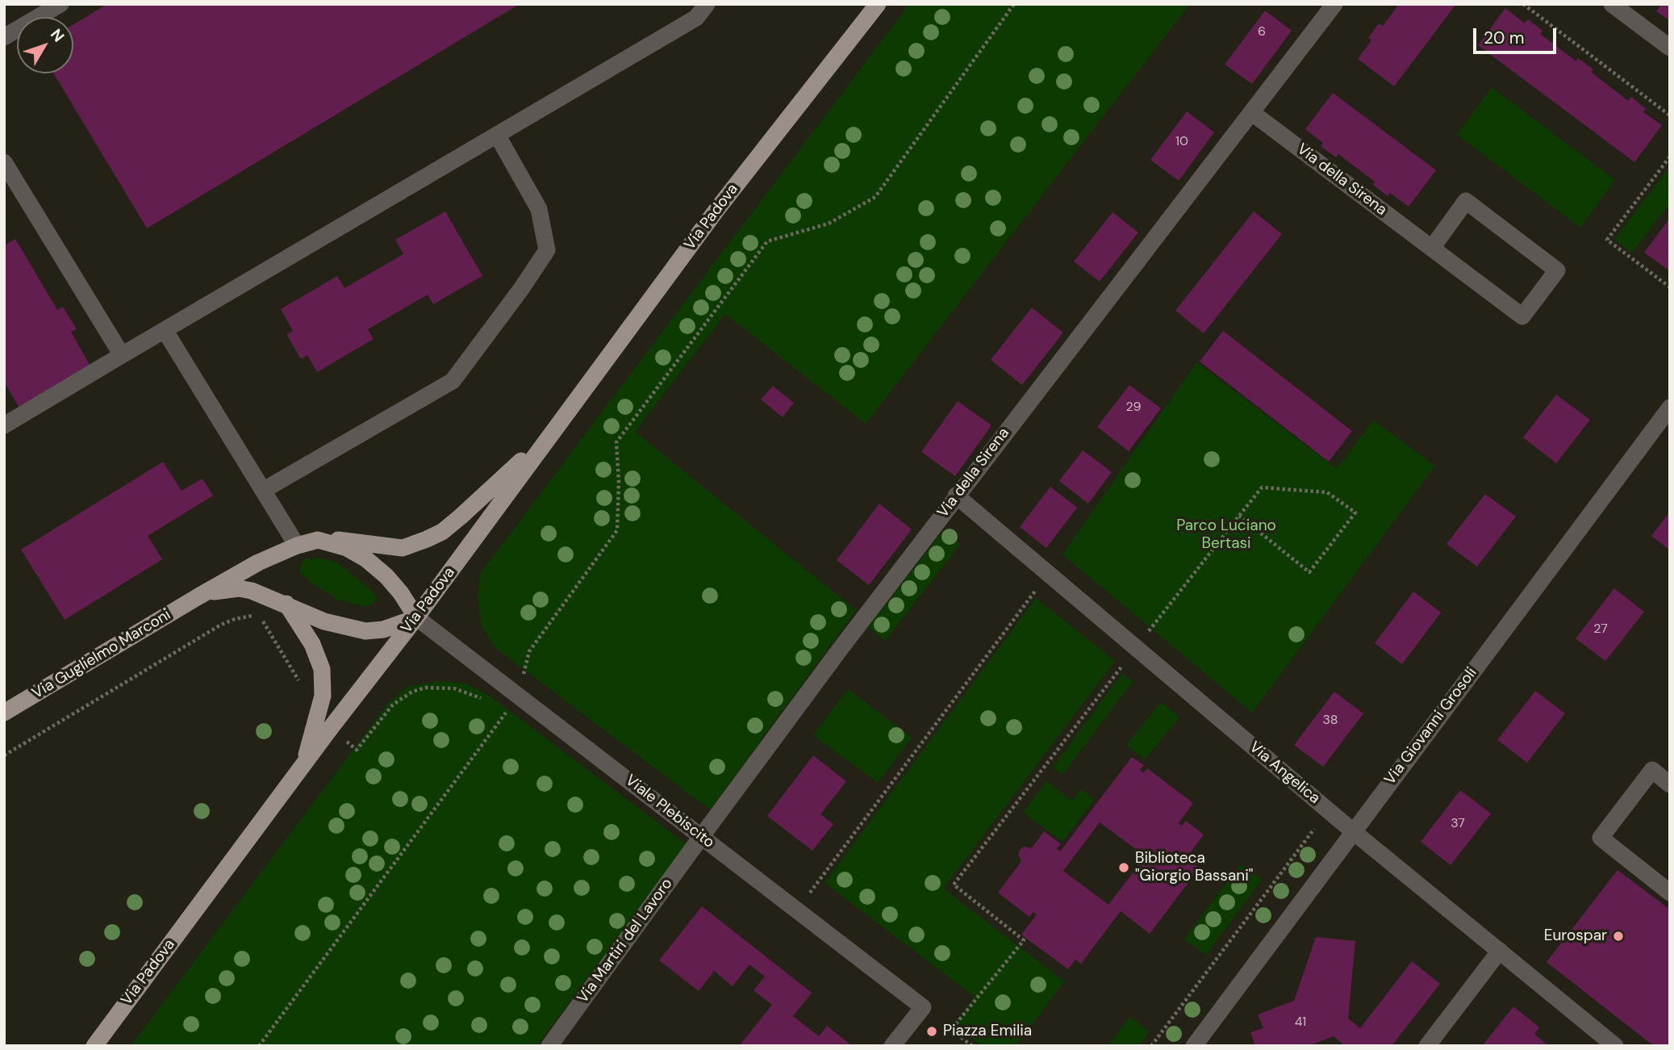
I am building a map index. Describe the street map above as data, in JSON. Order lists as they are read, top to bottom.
{
  "streets": {
    "main road": ["Via Padova", "Via Guglielmo Marconi"],
    "street": [
      "Via della Sirena",
      "Via Giovanni Grosoli",
      "Via Angelica",
      "Viale Plebiscito",
      "Via Martiri del Lavoro"
    ]
  },
  "crossings": [
    ["Via della Sirena", "Via Angelica"],
    ["Via della Sirena", "Viale Plebiscito"],
    ["Via della Sirena", "Via Martiri del Lavoro"],
    ["Via Padova", "Via Guglielmo Marconi"],
    ["Via Padova", "Viale Plebiscito"],
    ["Via Guglielmo Marconi", "Viale Plebiscito"],
    ["Via Giovanni Grosoli", "Via Angelica"],
    ["Viale Plebiscito", "Via Martiri del Lavoro"]
  ],
  "parks": ["Parco Luciano Bertasi"],
  "places": ["Biblioteca \"Giorgio Bassani\"", "Eurospar", "Piazza Emilia"],
  "house_numbers": [
    "6",
    "10",
    "29",
    "27",
    "38",
    "37",
    "41"
  ],
  "scale_bar": "20 m",
  "north": "top right"
}
